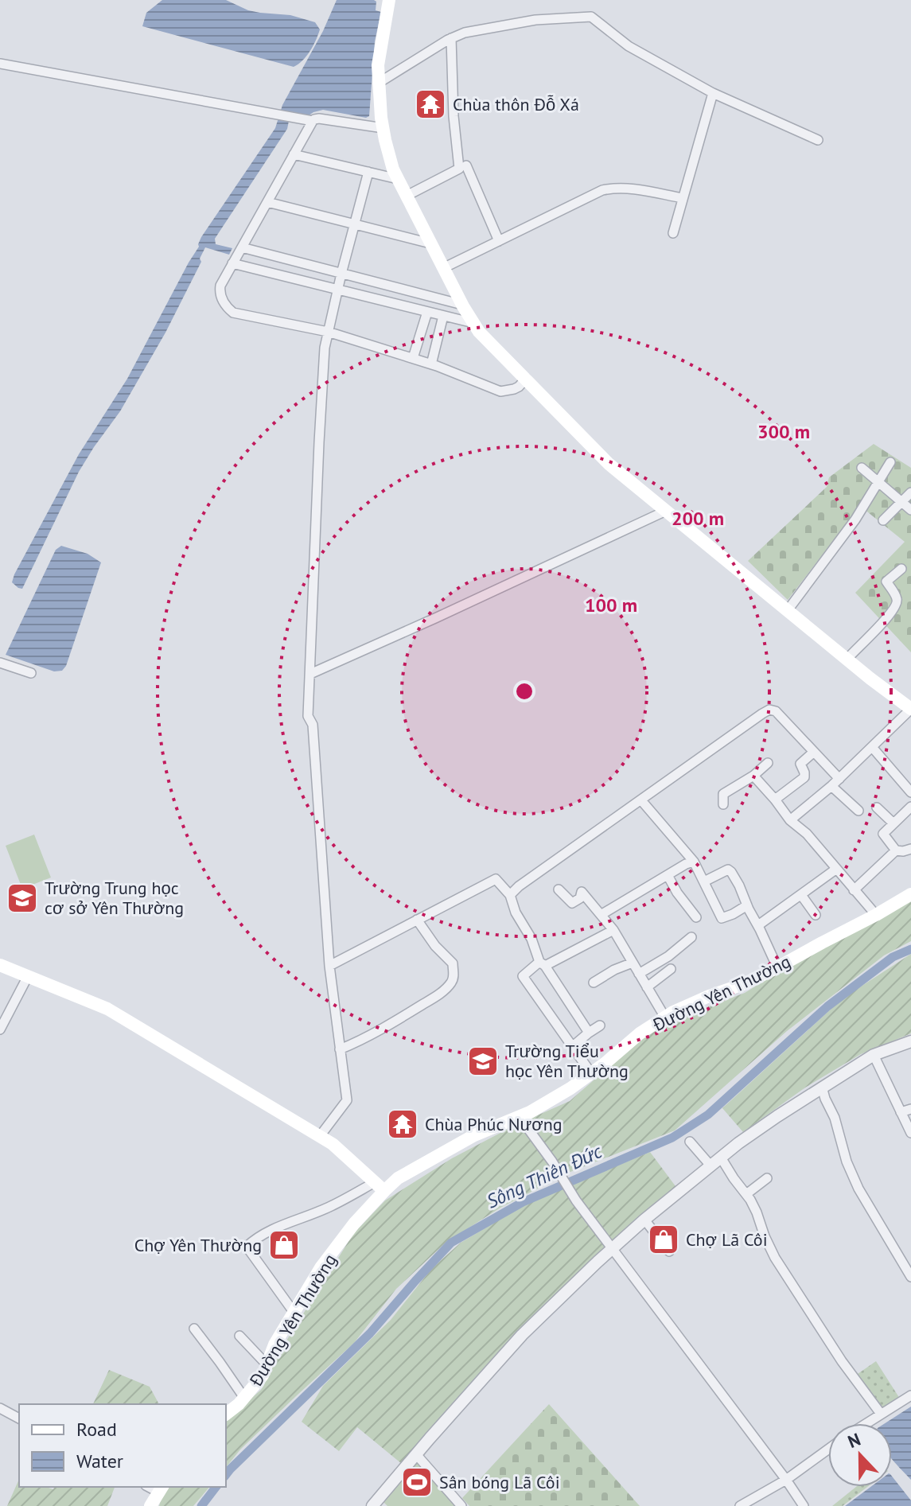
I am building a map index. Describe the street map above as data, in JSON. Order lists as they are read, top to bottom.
{
  "streets": {
    "main road": ["Đường Yên Thường"]
  },
  "water": ["Sông Thiên Đức"],
  "places": {
    "temple": ["Chùa thôn Đỗ Xá", "Chùa Phúc Nương"],
    "school or university": ["Trường Trung học cơ sở Yên Thường", "Trường Tiểu học Yên Thường"],
    "shop": ["Chợ Lã Côi", "Chợ Yên Thường"],
    "sports": ["Sân bóng Lã Côi"]
  },
  "legend": ["Road", "Water"],
  "north": "top",
  "rings": ["300 m", "200 m", "100 m"]
}
